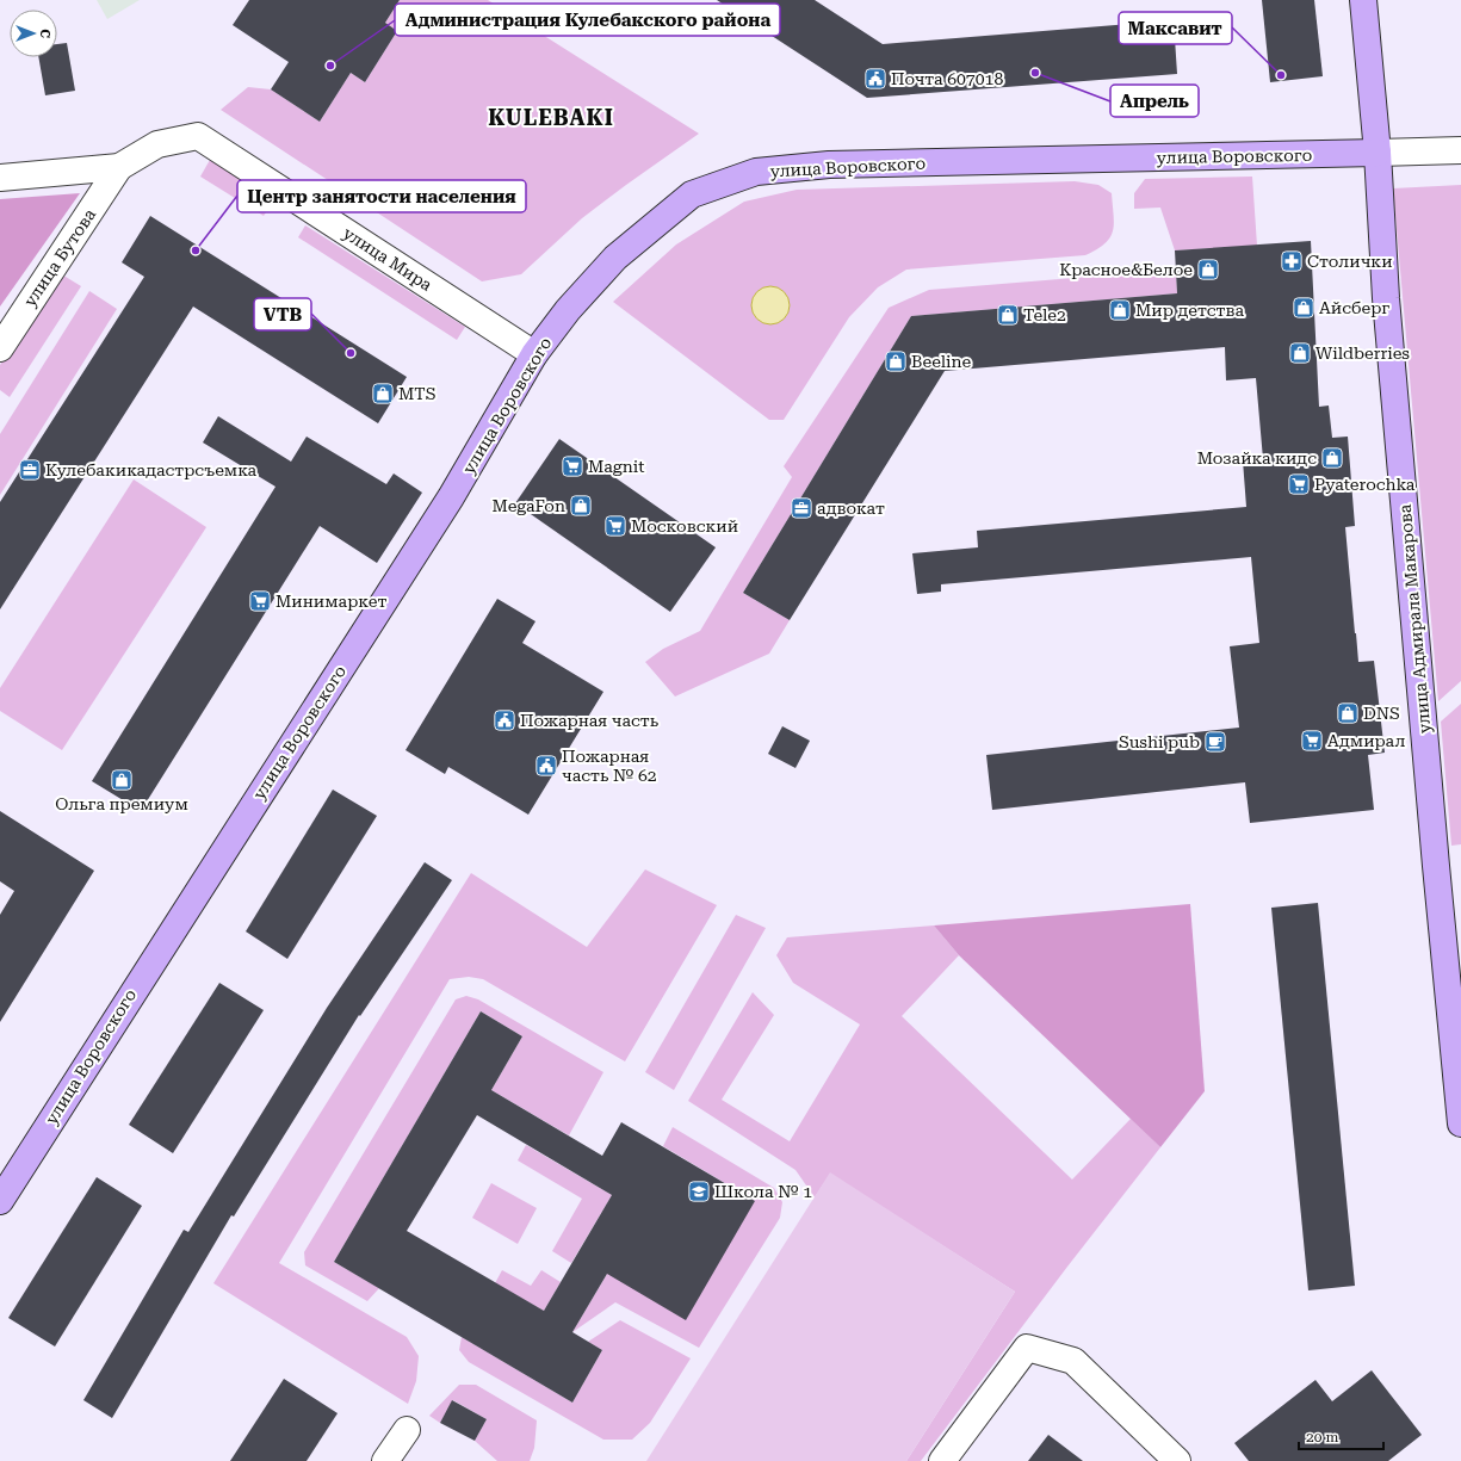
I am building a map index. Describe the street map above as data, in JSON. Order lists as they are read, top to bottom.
{
  "streets": {
    "street": [
      "улица Воровского",
      "улица Бутова",
      "улица Мира",
      "улица Адмирала Макарова"
    ]
  },
  "crossings": [
    ["улица Воровского", "улица Мира"],
    ["улица Воровского", "улица Адмирала Макарова"],
    ["улица Бутова", "улица Мира"]
  ],
  "districts": ["KULEBAKI"],
  "places": {
    "other": [
      "Администрация Кулебакского района",
      "Апрель",
      "Максавит",
      "Центр занятости населения",
      "VTB"
    ],
    "public building": ["Почта 607018", "Пожарная часть", "Пожарная часть № 62"],
    "pharmacy": ["Столички"],
    "shop": [
      "Красное&Белое",
      "Айсберг",
      "Мир детства",
      "Tele2",
      "Wildberries",
      "Beeline",
      "MTS",
      "Мозайка кидс",
      "MegaFon",
      "DNS",
      "Ольга премиум"
    ],
    "supermarket": [
      "Magnit",
      "Pyaterochka",
      "Московский",
      "Минимаркет",
      "Адмирал"
    ],
    "office": ["Кулебакикадастрсъемка", "адвокат"],
    "cafe": ["Sushi pub"],
    "school or university": ["Школа № 1"]
  },
  "scale_bar": "20 m",
  "north": "right"
}
